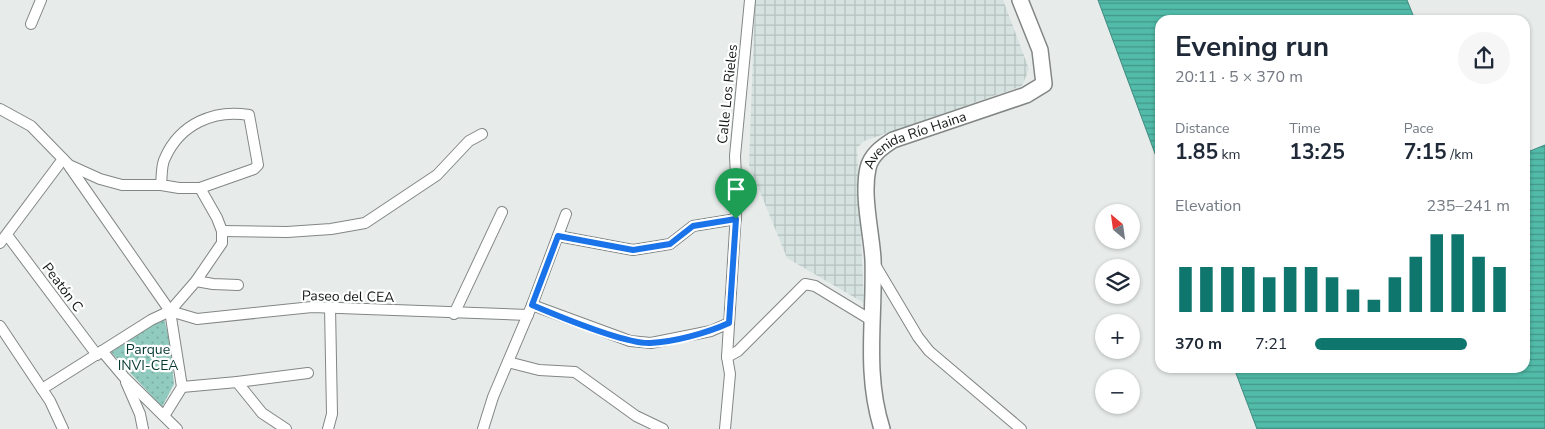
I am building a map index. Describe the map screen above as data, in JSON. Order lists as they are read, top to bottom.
{
  "streets": {
    "street": [
      "Calle Los Rieles",
      "Avenida Río Haina",
      "Peatón C",
      "Paseo del CEA"
    ]
  },
  "parks": ["Parque INVI-CEA"],
  "north": "top left",
  "page": {
    "heading": ["Evening run", "20:11 · 5 × 370 m"],
    "stats": [
      ["Distance", "1.85 km"],
      ["Time", "13:25"],
      ["Pace", "7:15 /km"]
    ],
    "chart": ["Elevation", "235–241 m"],
    "map_buttons": ["+", "−"],
    "list": [
      {
        "name": "370 m",
        "note": "7:21"
      }
    ]
  }
}
